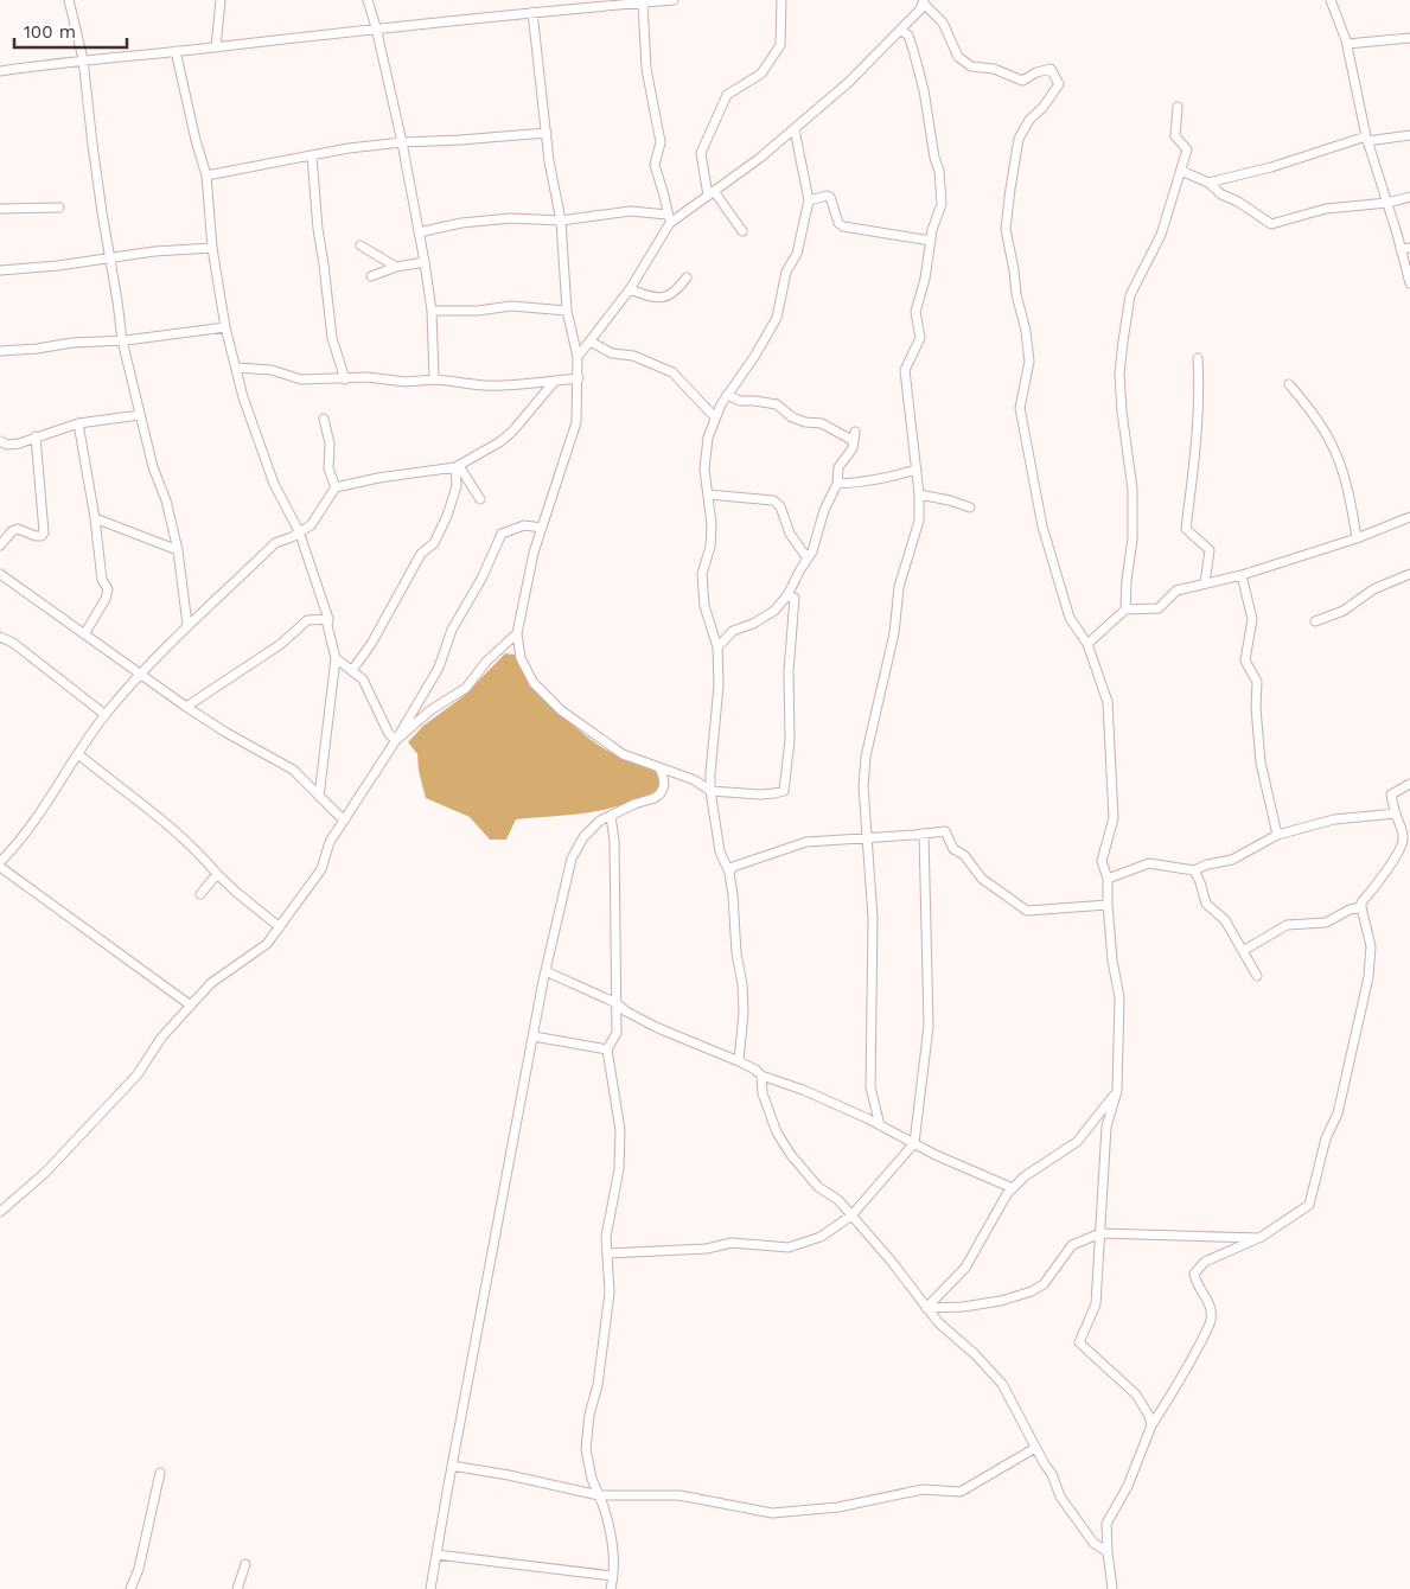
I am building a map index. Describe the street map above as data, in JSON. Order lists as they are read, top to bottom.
{
  "scale_bar": "100 m"
}
